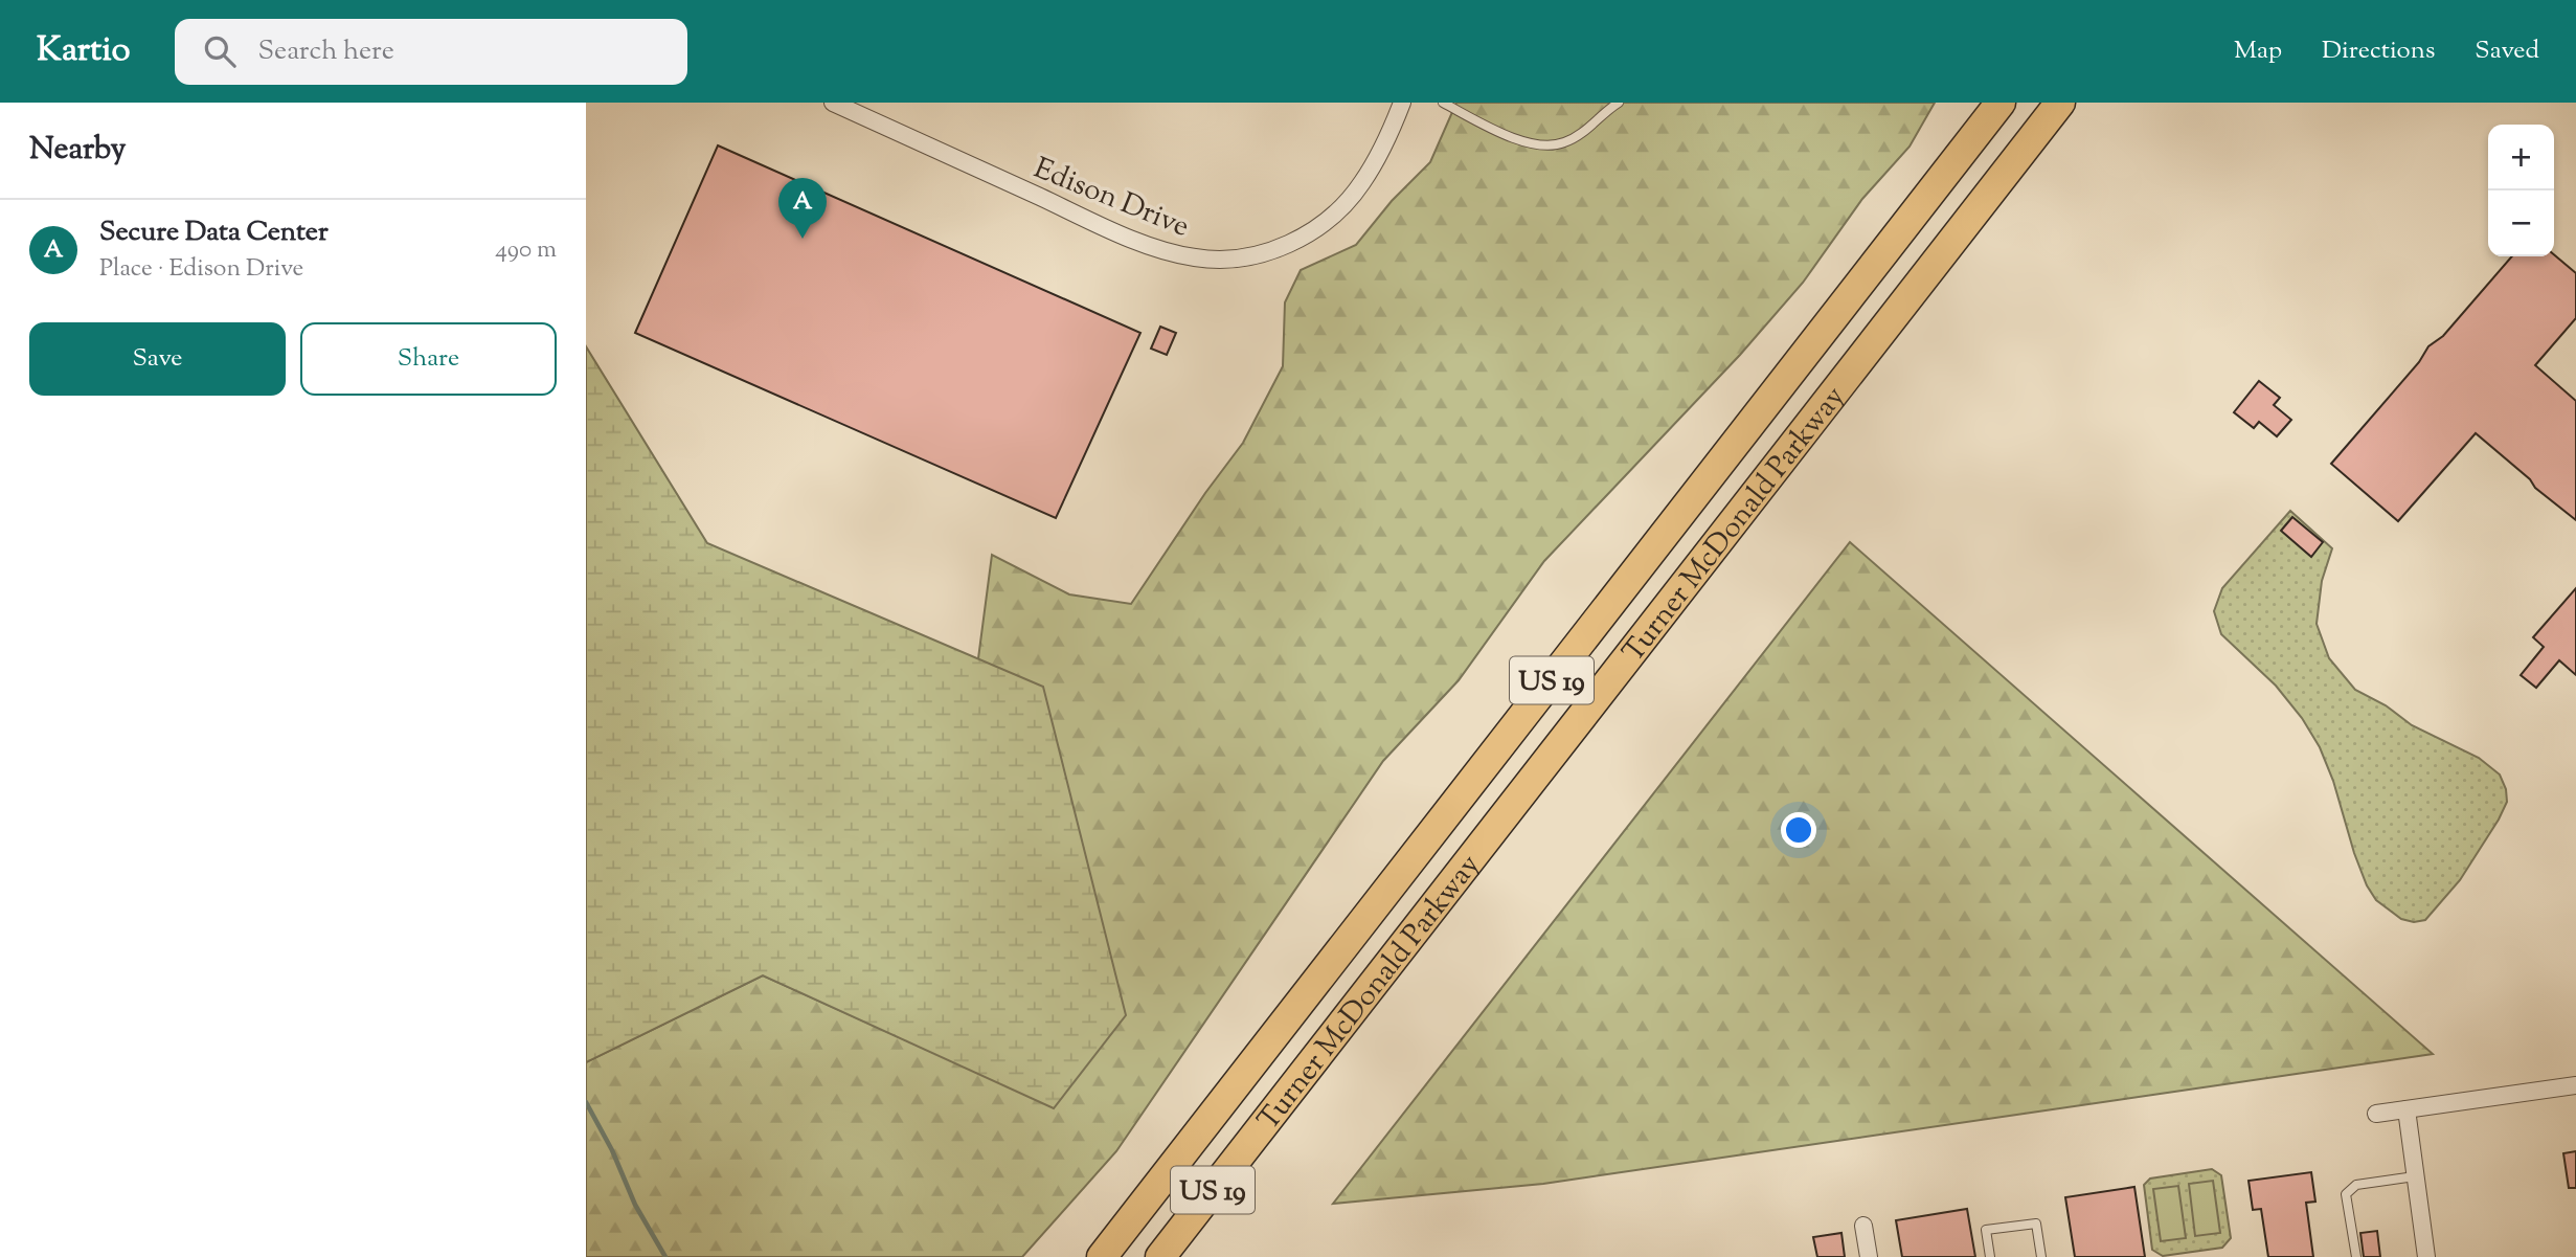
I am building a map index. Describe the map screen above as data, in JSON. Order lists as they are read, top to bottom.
{
  "streets": {
    "highway": ["Turner McDonald Parkway", "US 19"],
    "street": ["Edison Drive"]
  },
  "page": {
    "header": "Kartio",
    "search": "Search here",
    "nav": ["Map", "Directions", "Saved"],
    "heading": "Nearby",
    "map_buttons": ["+", "−"],
    "pins": "A",
    "list": [
      {
        "mark": "A",
        "name": "Secure Data Center",
        "note": "Place · Edison Drive",
        "value": "490 m"
      }
    ],
    "buttons": ["Save", "Share"]
  }
}
